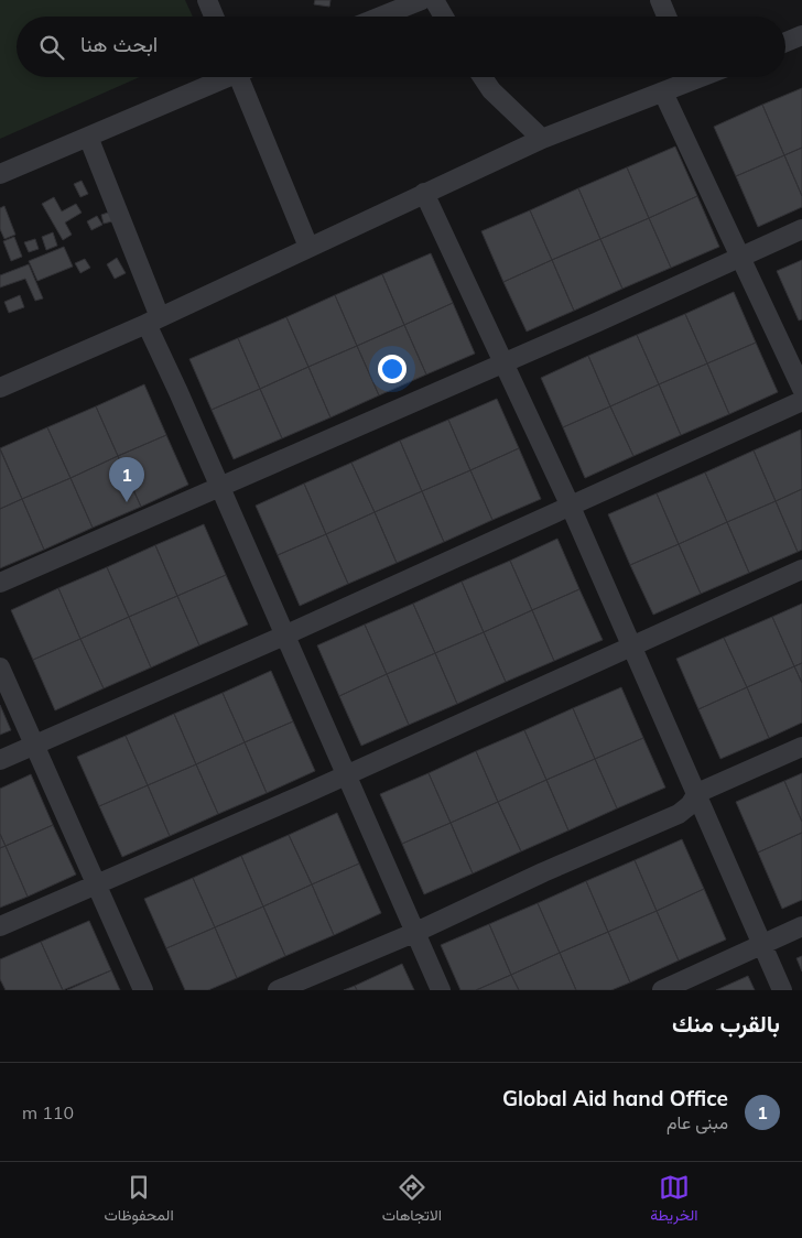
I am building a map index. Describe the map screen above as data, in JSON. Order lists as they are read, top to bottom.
{
  "page": {
    "search": "ابحث هنا",
    "pins": "1",
    "heading": "بالقرب منك",
    "list": [
      {
        "mark": "1",
        "name": "Global Aid hand Office",
        "note": "مبنى عام",
        "value": "110 m"
      }
    ],
    "nav": ["الخريطة", "الاتجاهات", "المحفوظات"]
  }
}
